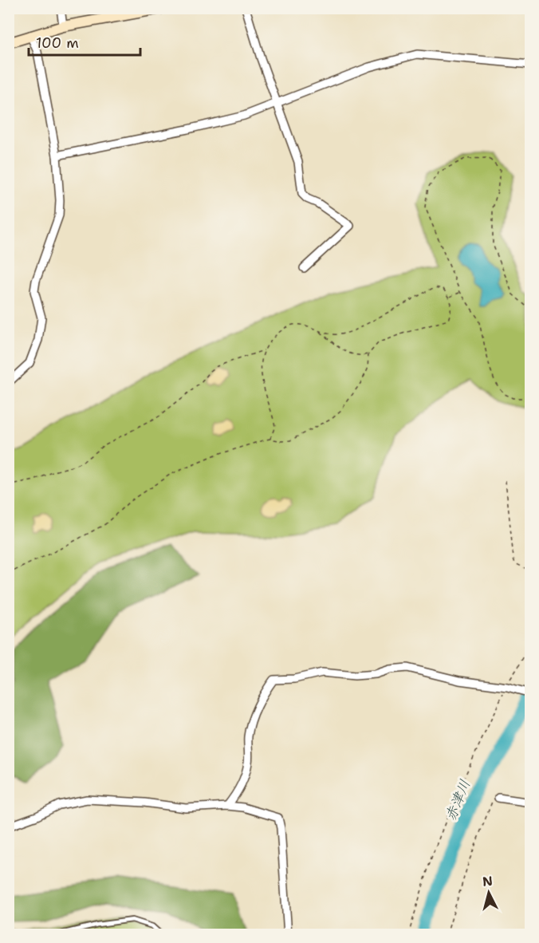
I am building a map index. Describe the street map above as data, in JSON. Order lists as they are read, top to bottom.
{
  "water": ["赤津川"],
  "scale_bar": "100 m",
  "north": "top"
}
